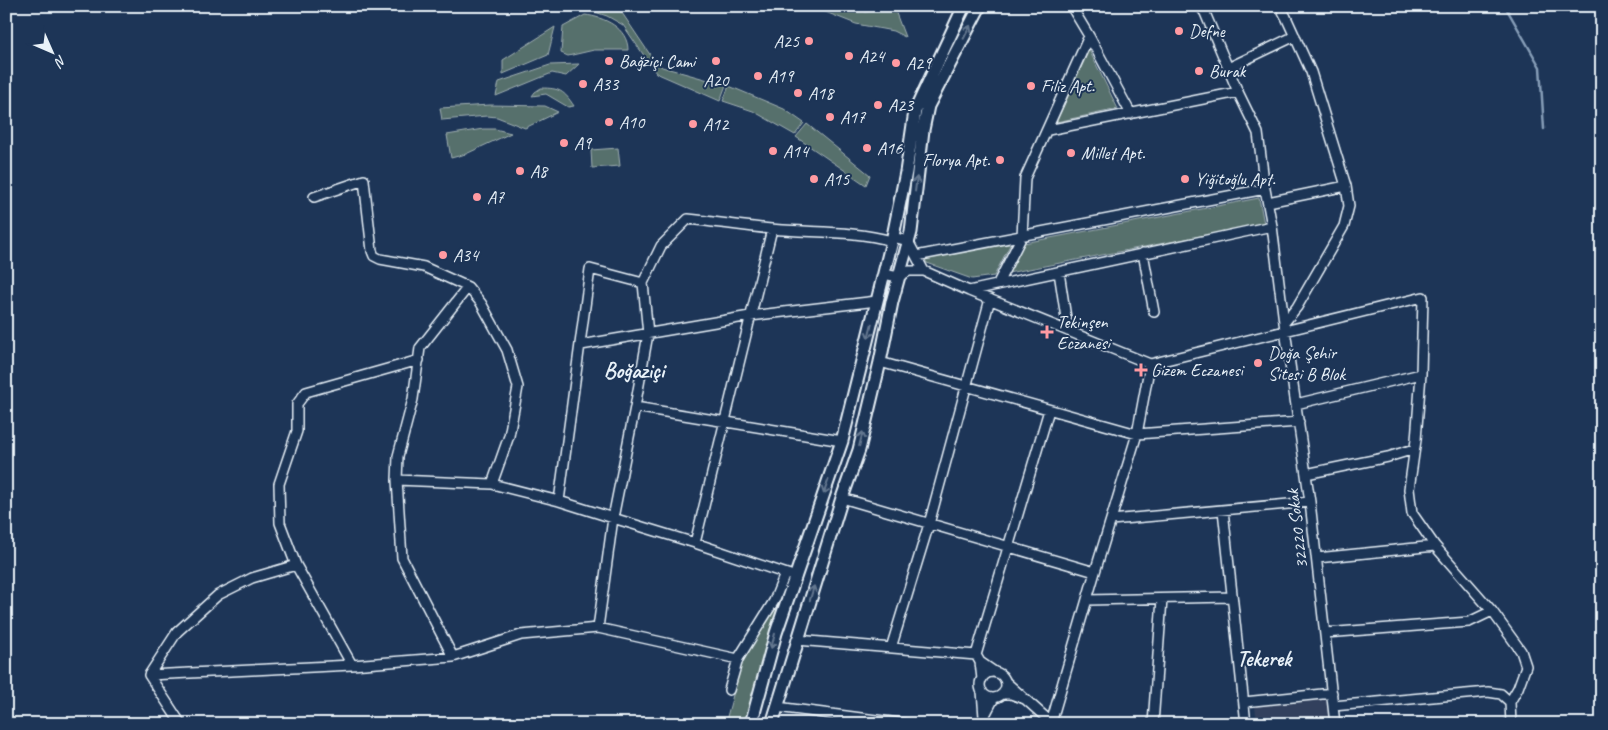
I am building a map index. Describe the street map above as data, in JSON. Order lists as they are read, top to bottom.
{
  "streets": {
    "street": ["32220 Sokak"]
  },
  "districts": ["Boğaziçi", "Tekerek"],
  "places": {
    "other": [
      "Defne",
      "A25",
      "A24",
      "Bağziçi Cami",
      "A20",
      "A29",
      "Burak",
      "A19",
      "A33",
      "Filiz Apt.",
      "A18",
      "A23",
      "A17",
      "A10",
      "A12",
      "A9",
      "A16",
      "A14",
      "Millet Apt.",
      "Florya Apt.",
      "A8",
      "A15",
      "Yiğitoğlu Apt.",
      "A7",
      "A34",
      "Doğa Şehir Sitesi B Blok"
    ],
    "health": ["Tekinşen Eczanesi", "Gizem Eczanesi"]
  },
  "north": "bottom right"
}
